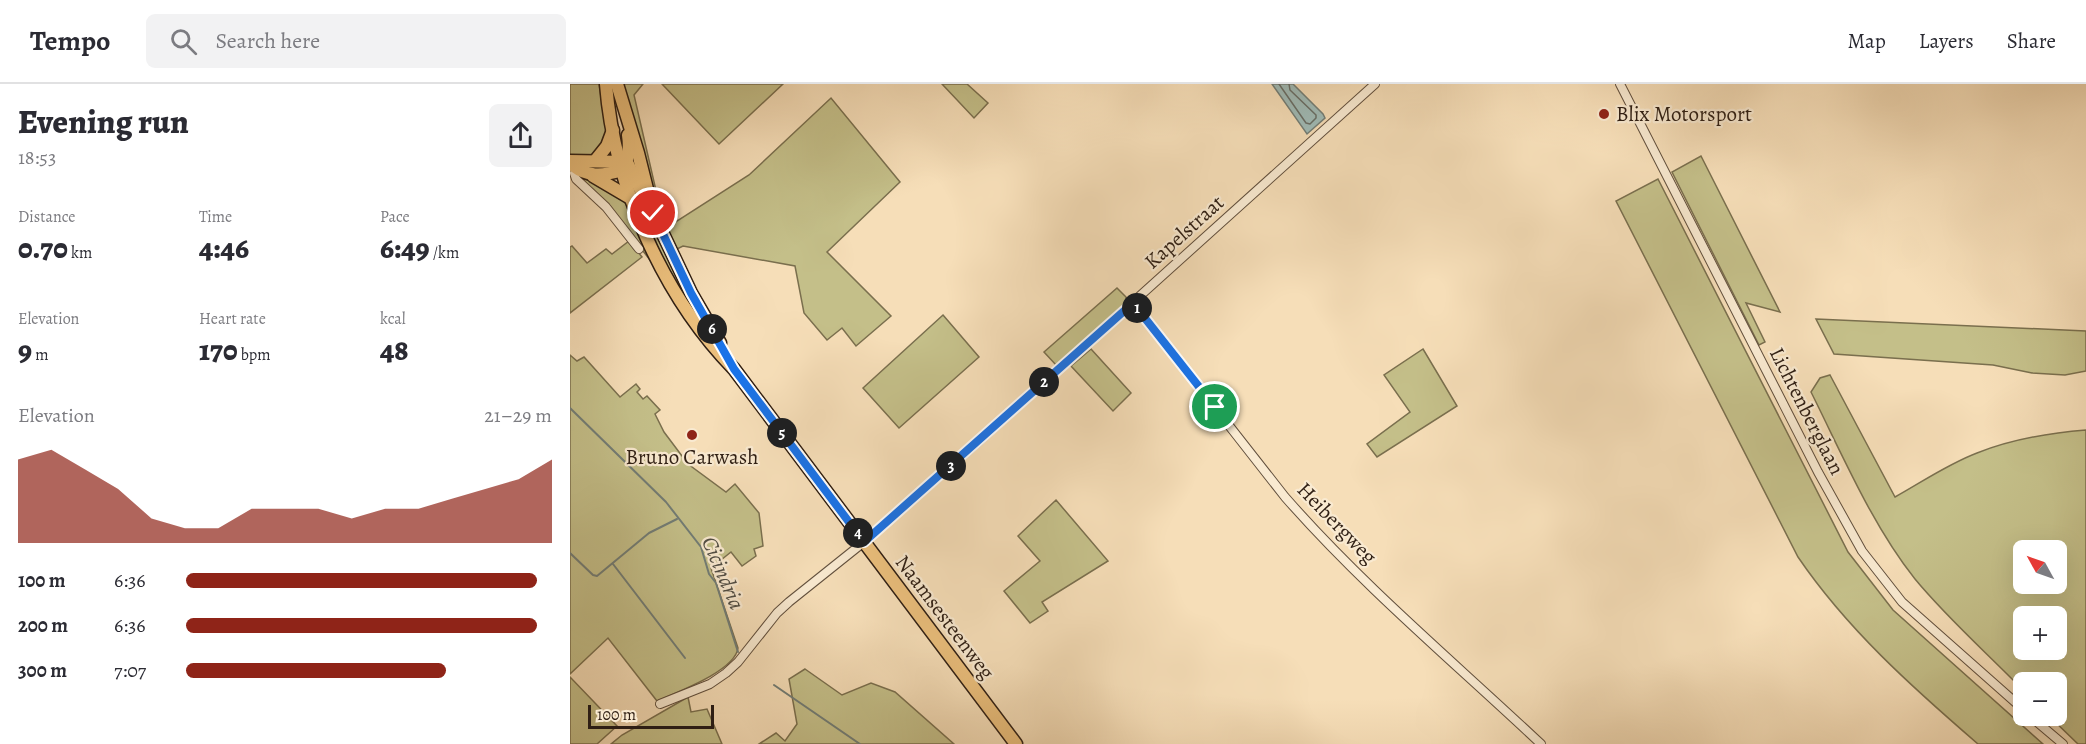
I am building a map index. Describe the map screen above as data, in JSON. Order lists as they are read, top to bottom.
{
  "streets": {
    "main road": ["Naamsesteenweg"],
    "street": ["Kapelstraat", "Lichtenberglaan", "Heibergweg"]
  },
  "crossings": [
    ["Kapelstraat", "Heibergweg"],
    ["Kapelstraat", "Naamsesteenweg"]
  ],
  "water": ["Cicindria"],
  "places": ["Blix Motorsport", "Bruno Carwash"],
  "scale_bar": "100 m",
  "north": "top left",
  "page": {
    "header": "Tempo",
    "search": "Search here",
    "nav": ["Map", "Layers", "Share"],
    "heading": ["Evening run", "18:53"],
    "stats": [
      ["Distance", "0.70 km"],
      ["Time", "4:46"],
      ["Pace", "6:49 /km"],
      ["Elevation", "9 m"],
      ["Heart rate", "170 bpm"],
      ["kcal", "48"]
    ],
    "pins": [
      "1",
      "6",
      "2",
      "5",
      "3",
      "4"
    ],
    "chart": ["Elevation", "21–29 m"],
    "map_buttons": ["+", "−"],
    "list": [
      {
        "name": "100 m",
        "note": "6:36"
      },
      {
        "name": "200 m",
        "note": "6:36"
      },
      {
        "name": "300 m",
        "note": "7:07"
      }
    ],
    "scale": "100 m"
  }
}
